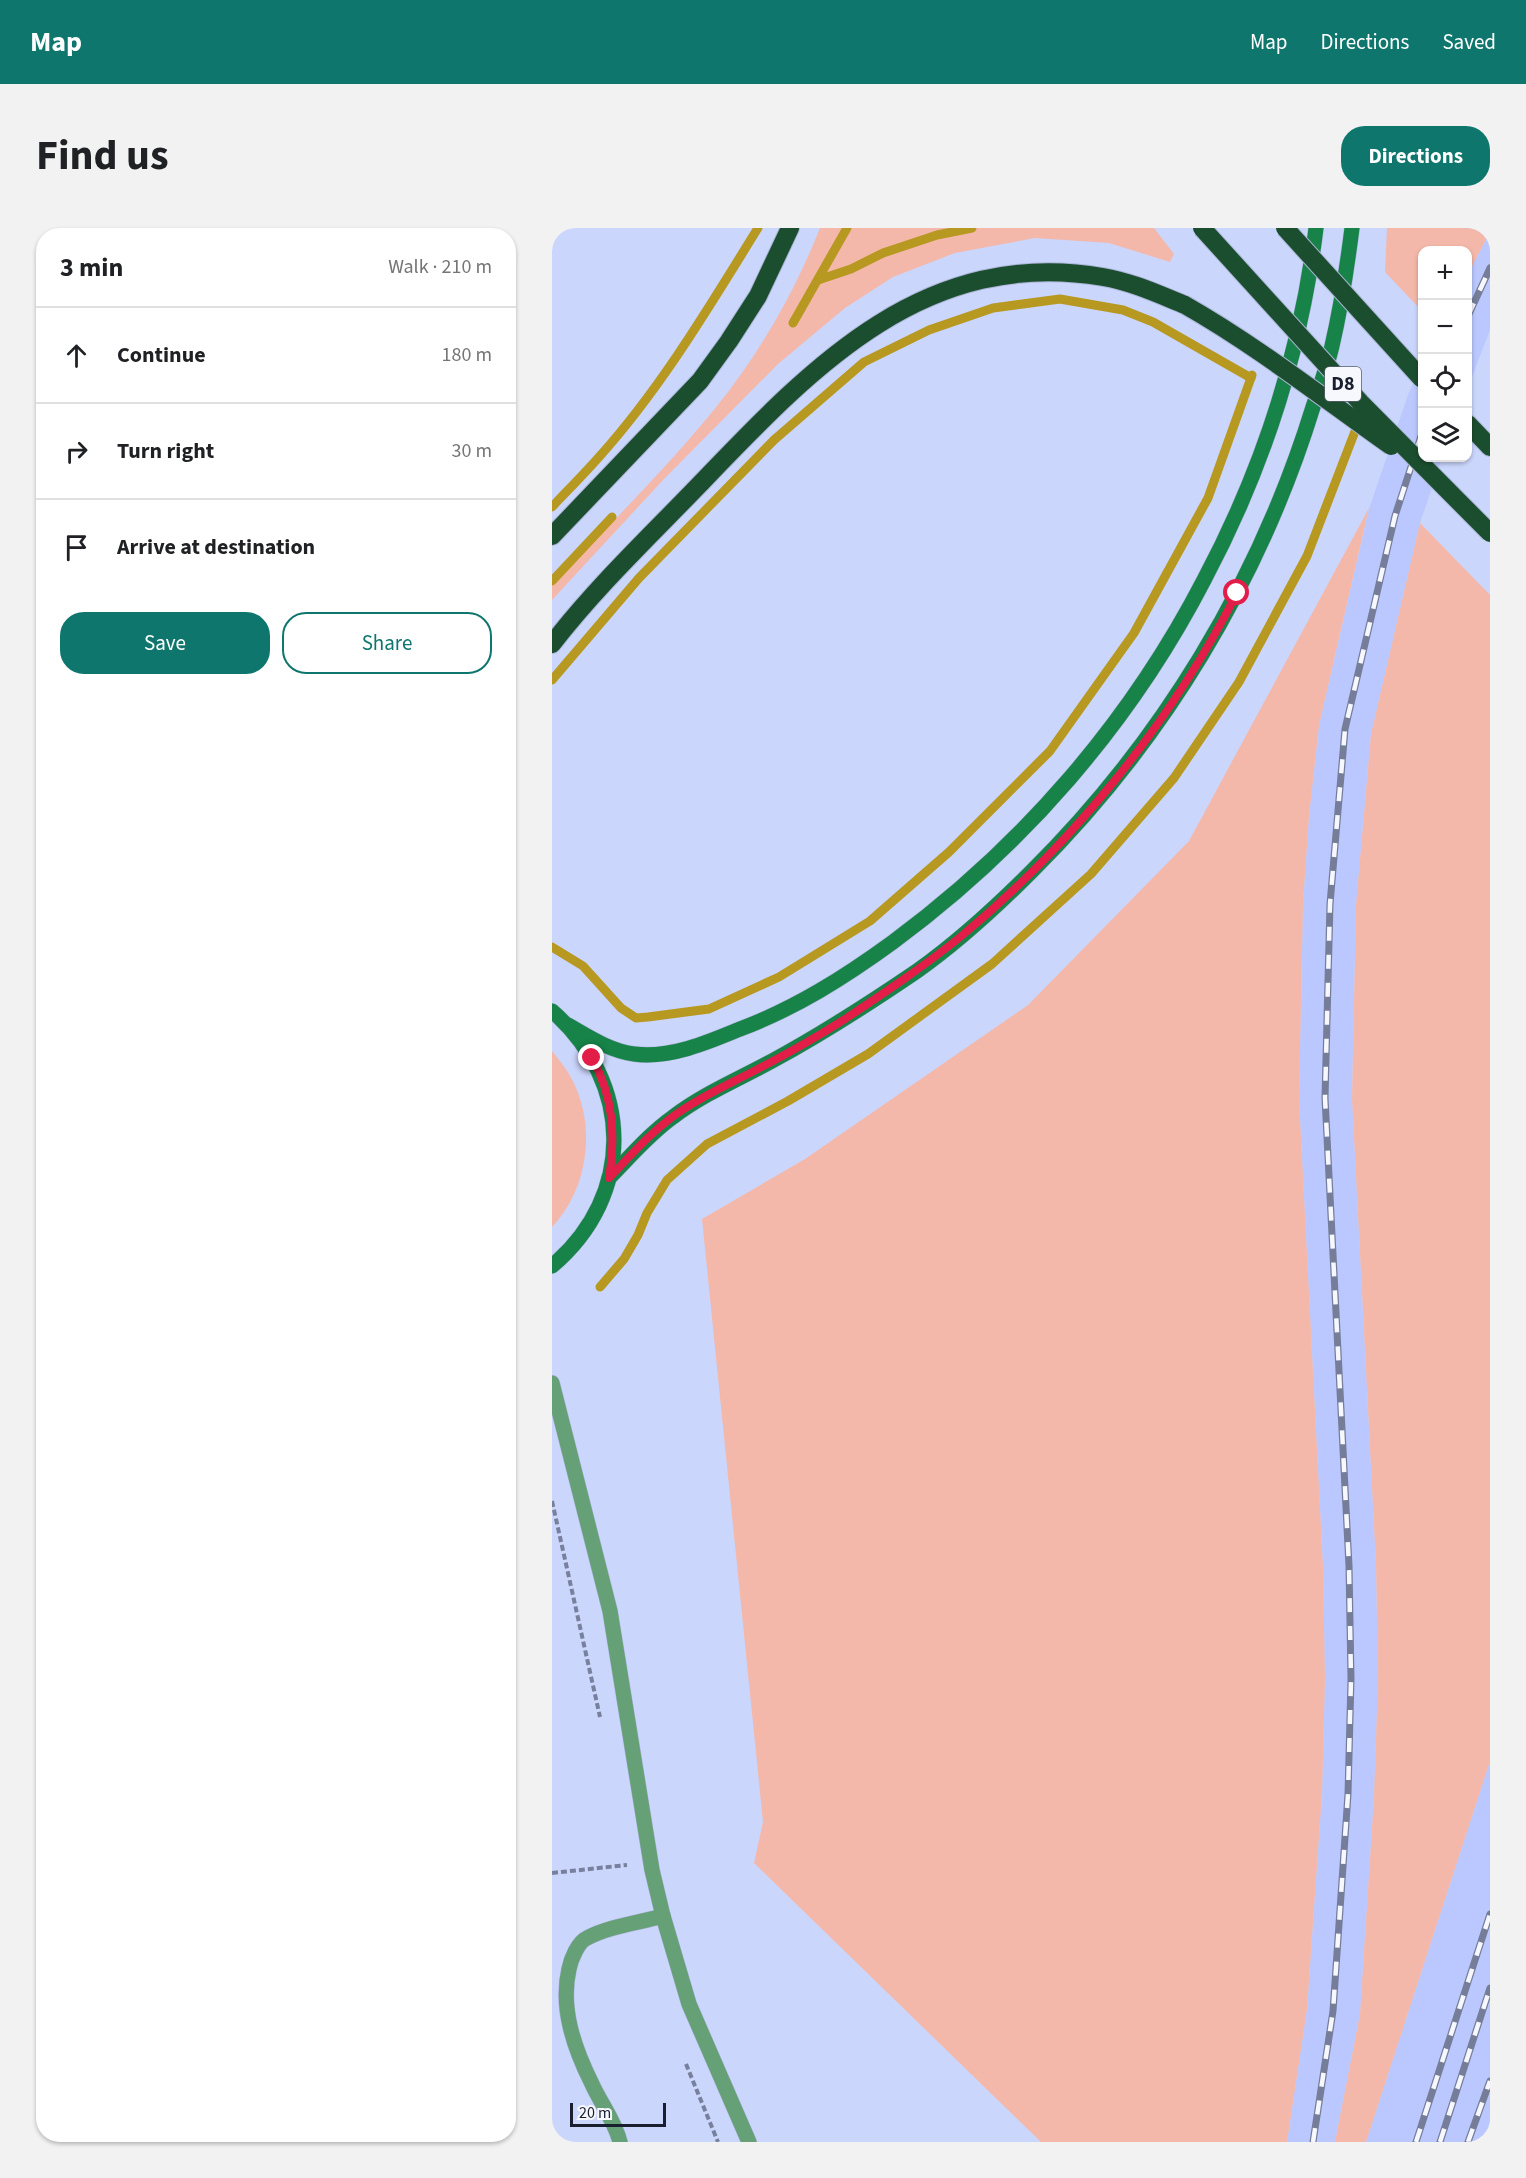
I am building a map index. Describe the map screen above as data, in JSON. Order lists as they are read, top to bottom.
{
  "streets": {
    "highway": ["D8"]
  },
  "scale_bar": "20 m",
  "page": {
    "header": "Map",
    "nav": ["Map", "Directions", "Saved"],
    "title": "Find us",
    "buttons": [
      "Directions",
      ["Save", "Share"]
    ],
    "heading": ["3 min", "Walk · 210 m"],
    "map_buttons": ["+", "−"],
    "list": [
      ["Continue", "180 m"],
      ["Turn right", "30 m"],
      "Arrive at destination"
    ],
    "scale": "20 m"
  }
}
